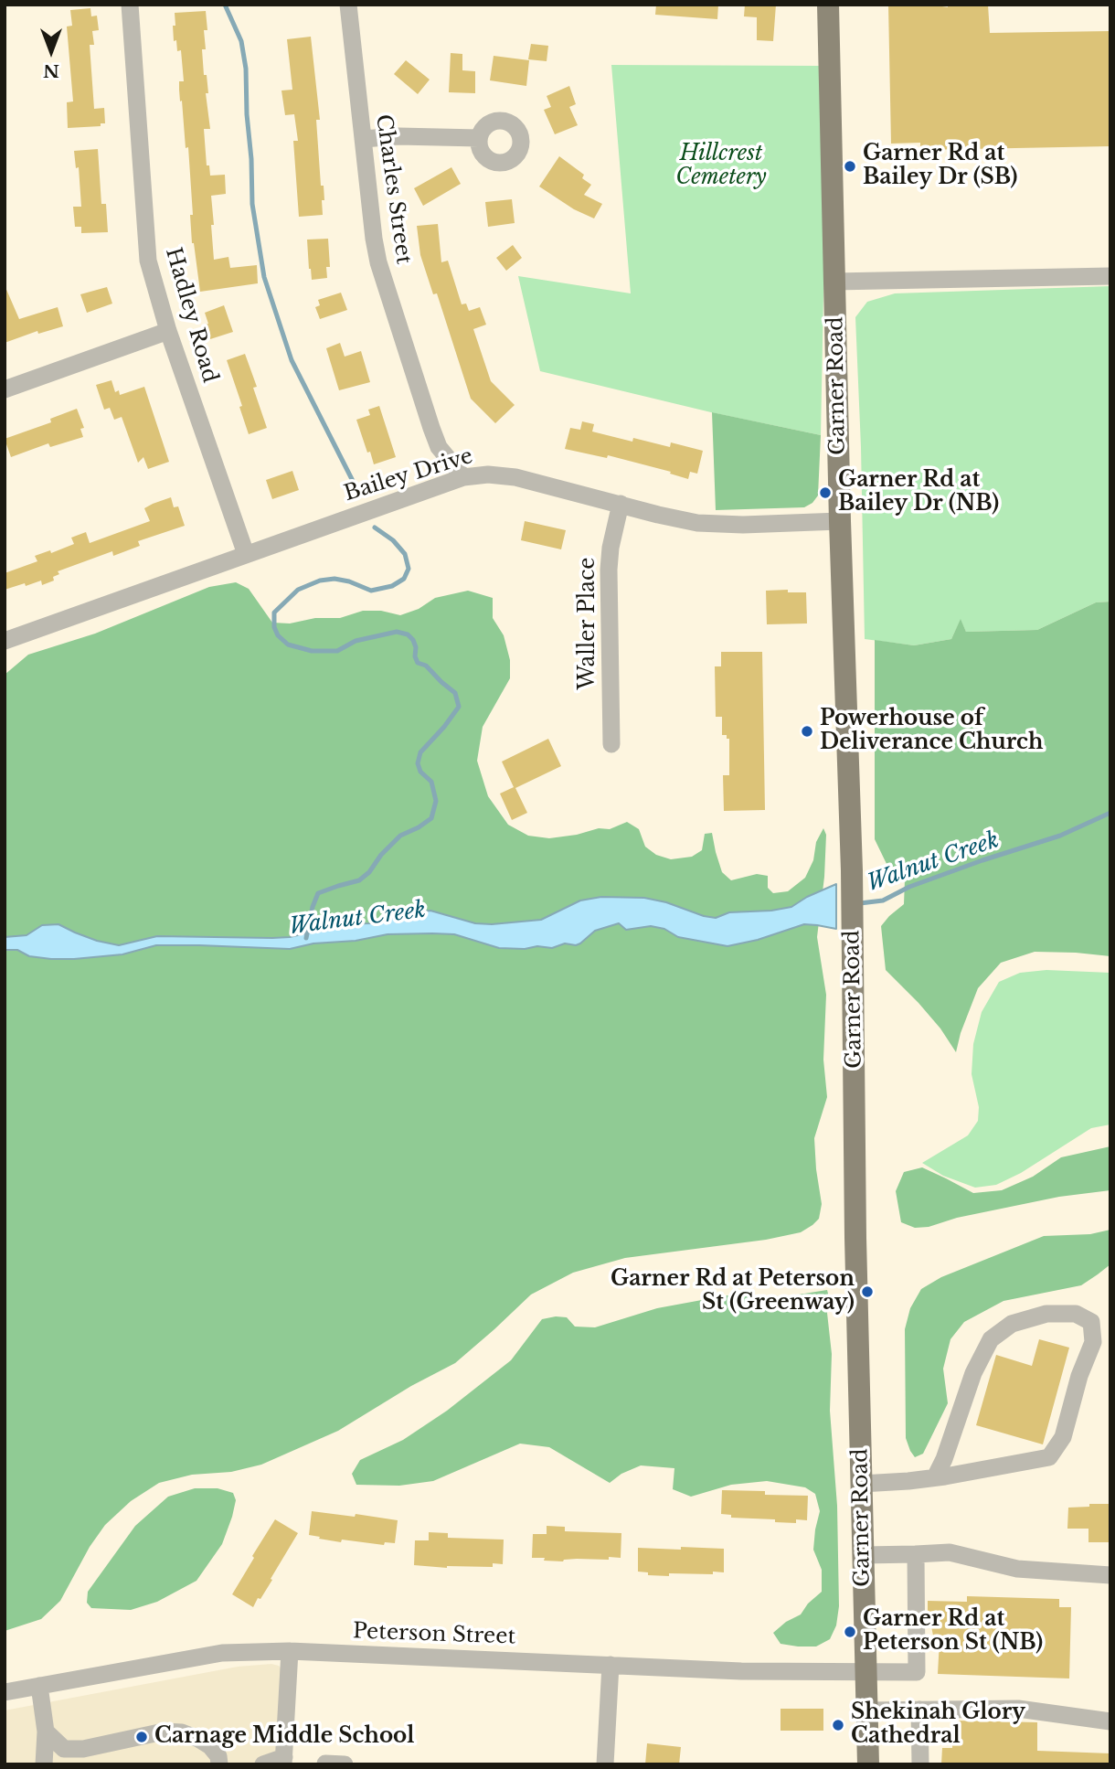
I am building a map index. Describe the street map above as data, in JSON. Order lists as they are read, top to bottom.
{
  "streets": {
    "main road": ["Garner Road"],
    "street": [
      "Charles Street",
      "Hadley Road",
      "Bailey Drive",
      "Waller Place",
      "Peterson Street"
    ]
  },
  "crossings": [
    ["Charles Street", "Bailey Drive"],
    ["Hadley Road", "Bailey Drive"],
    ["Garner Road", "Bailey Drive"],
    ["Garner Road", "Peterson Street"],
    ["Bailey Drive", "Waller Place"]
  ],
  "water": ["Walnut Creek"],
  "parks": ["Hillcrest Cemetery"],
  "places": [
    "Garner Rd at Bailey Dr (SB)",
    "Garner Rd at Bailey Dr (NB)",
    "Powerhouse of Deliverance Church",
    "Garner Rd at Peterson St (Greenway)",
    "Garner Rd at Peterson St (NB)",
    "Shekinah Glory Cathedral",
    "Carnage Middle School"
  ],
  "north": "bottom"
}
